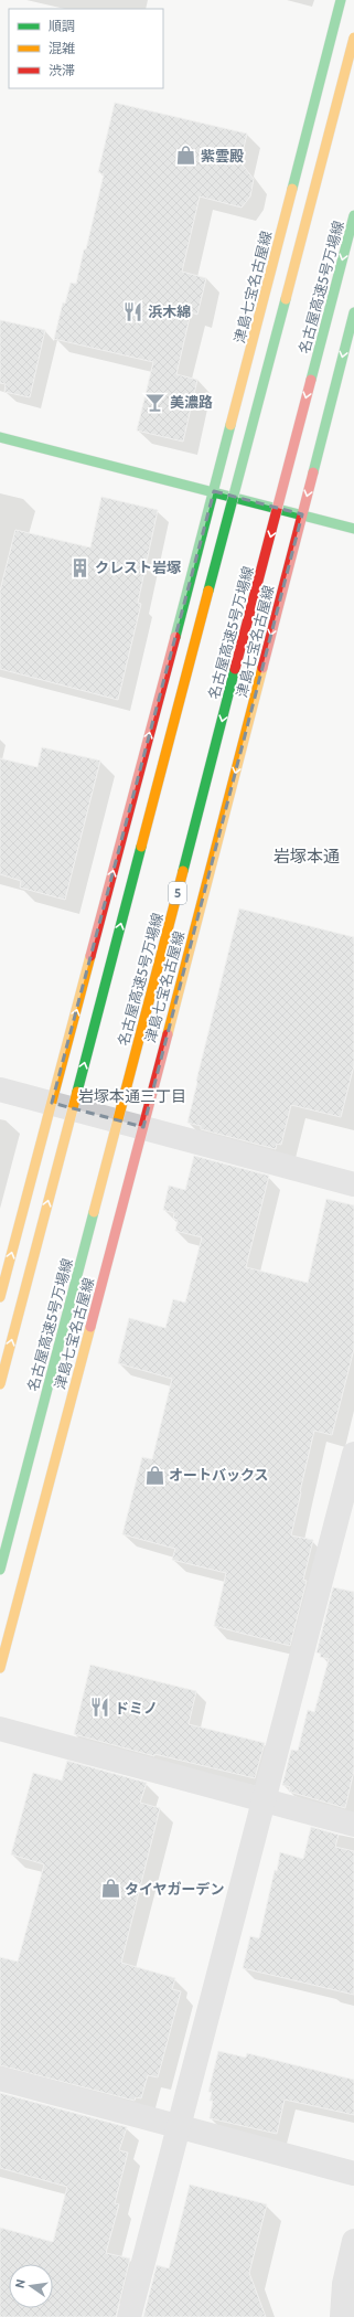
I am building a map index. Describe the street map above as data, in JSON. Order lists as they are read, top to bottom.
{
  "streets": {
    "main road": ["津島七宝名古屋線", "名古屋高速5号万場線", "5"]
  },
  "districts": ["岩塚本通", "岩塚本通三丁目"],
  "places": {
    "shop": ["紫雲殿", "オートバックス", "タイヤガーデン"],
    "restaurant": ["浜木綿", "ドミノ"],
    "bar": ["美濃路"],
    "building": ["クレスト岩塚"]
  },
  "legend": ["順調", "混雑", "渋滞"],
  "north": "left"
}
